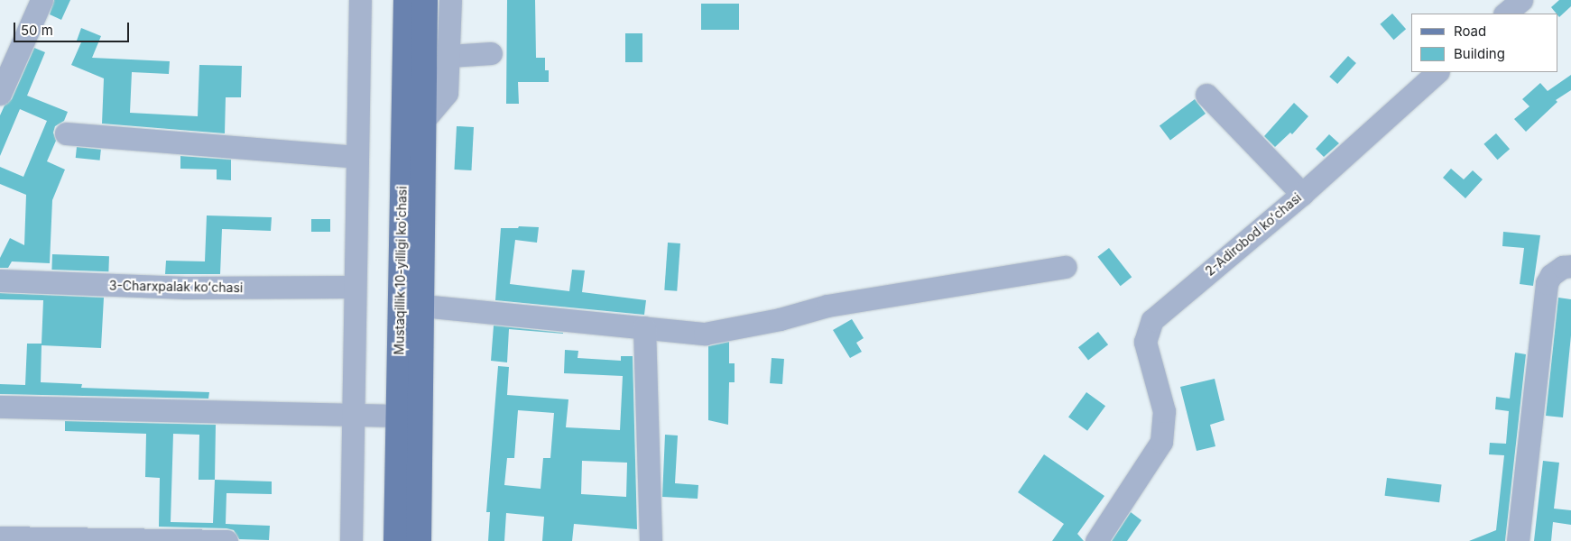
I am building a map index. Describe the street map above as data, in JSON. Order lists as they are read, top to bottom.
{
  "streets": {
    "main road": ["Mustaqillik 10-yilligi ko'chasi"],
    "street": ["2-Adirobod koʻchasi", "3-Charxpalak koʻchasi"]
  },
  "legend": ["Road", "Building"],
  "scale_bar": "50 m"
}
